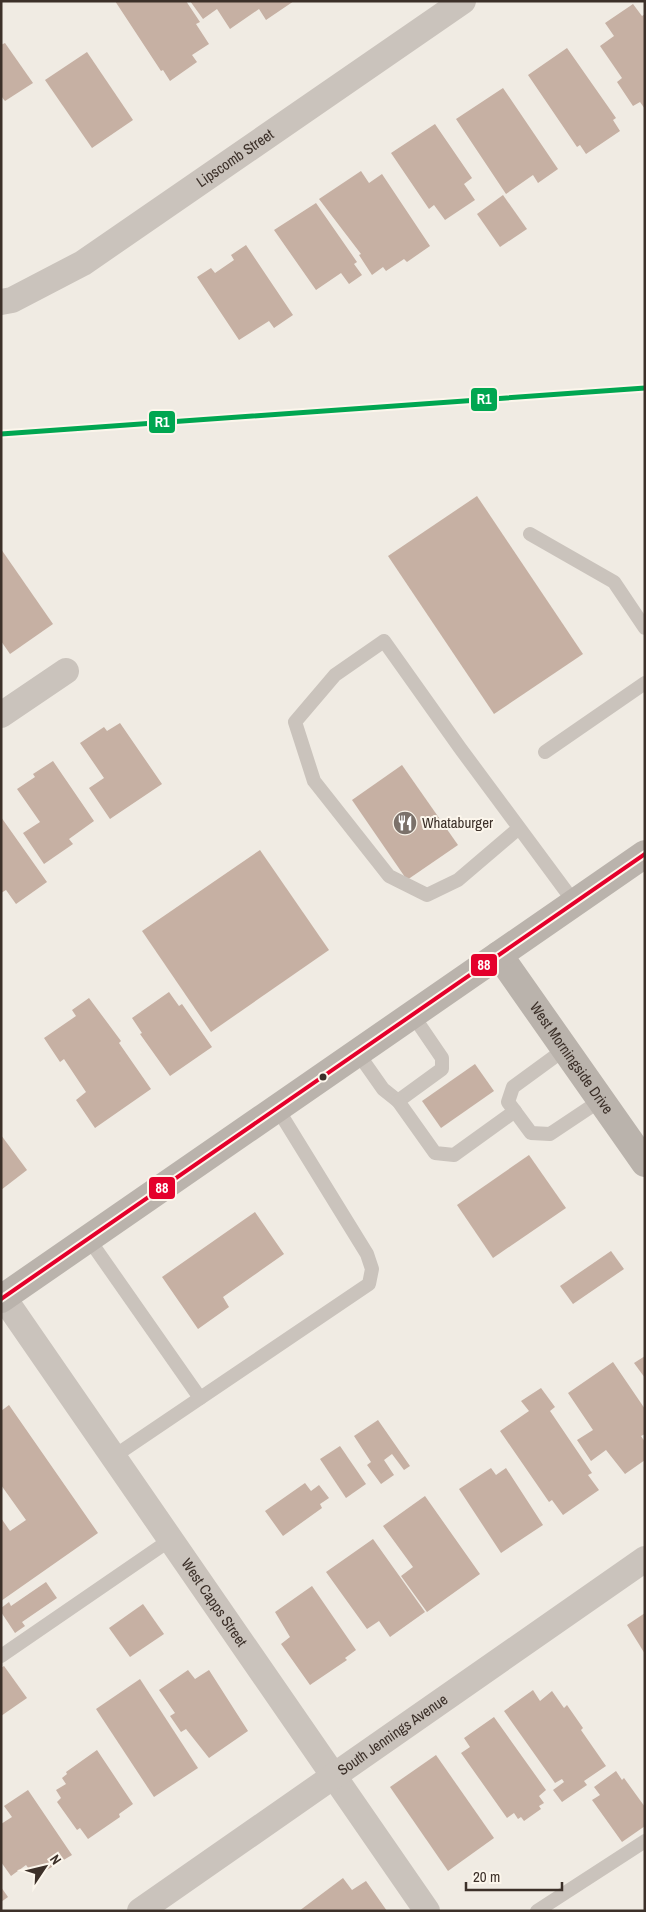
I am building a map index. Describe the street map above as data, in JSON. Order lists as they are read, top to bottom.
{
  "streets": {
    "main road": ["West Morningside Drive"],
    "street": ["Lipscomb Street", "West Capps Street", "South Jennings Avenue"]
  },
  "crossings": [
    ["West Capps Street", "South Jennings Avenue"]
  ],
  "places": {
    "restaurant": ["Whataburger"]
  },
  "lines": ["transit line R1", "transit line 88"],
  "scale_bar": "20 m",
  "north": "top right"
}
